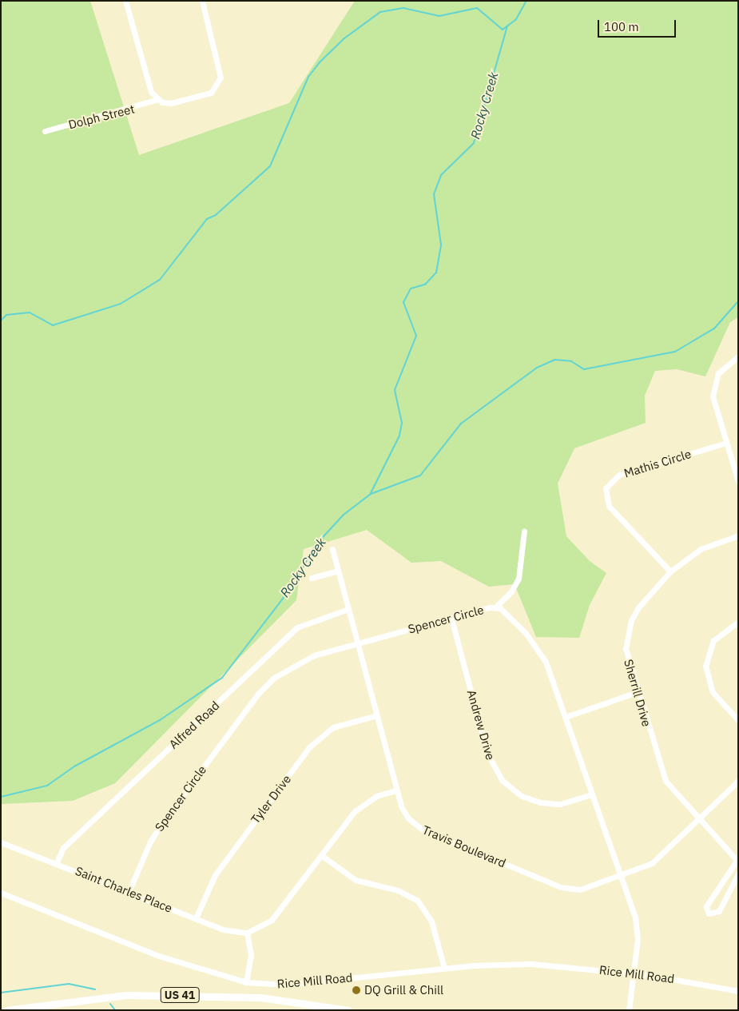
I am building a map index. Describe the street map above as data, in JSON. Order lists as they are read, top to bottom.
{
  "streets": {
    "main road": ["US 41"],
    "street": [
      "Dolph Street",
      "Mathis Circle",
      "Spencer Circle",
      "Sherrill Drive",
      "Alfred Road",
      "Andrew Drive",
      "Tyler Drive",
      "Travis Boulevard",
      "Saint Charles Place",
      "Rice Mill Road"
    ]
  },
  "crossings": [
    ["Mathis Circle", "Sherrill Drive"],
    ["Spencer Circle", "Andrew Drive"],
    ["Spencer Circle", "Travis Boulevard"],
    ["Spencer Circle", "Saint Charles Place"],
    ["Spencer Circle", "Rice Mill Road"],
    ["Sherrill Drive", "Travis Boulevard"],
    ["Alfred Road", "Travis Boulevard"],
    ["Alfred Road", "Saint Charles Place"],
    ["Tyler Drive", "Travis Boulevard"],
    ["Tyler Drive", "Saint Charles Place"]
  ],
  "water": ["Rocky Creek"],
  "places": ["DQ Grill & Chill"],
  "scale_bar": "100 m"
}
